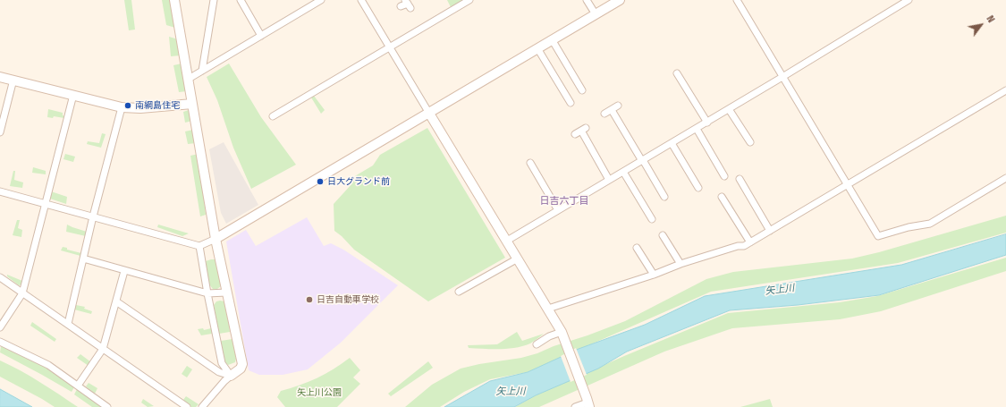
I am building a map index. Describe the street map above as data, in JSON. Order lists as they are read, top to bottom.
{
  "districts": ["日吉六丁目"],
  "water": ["矢上川"],
  "parks": ["矢上川公園"],
  "places": ["南綱島住宅", "日大グランド前", "日吉自動車学校"],
  "north": "top right"
}
